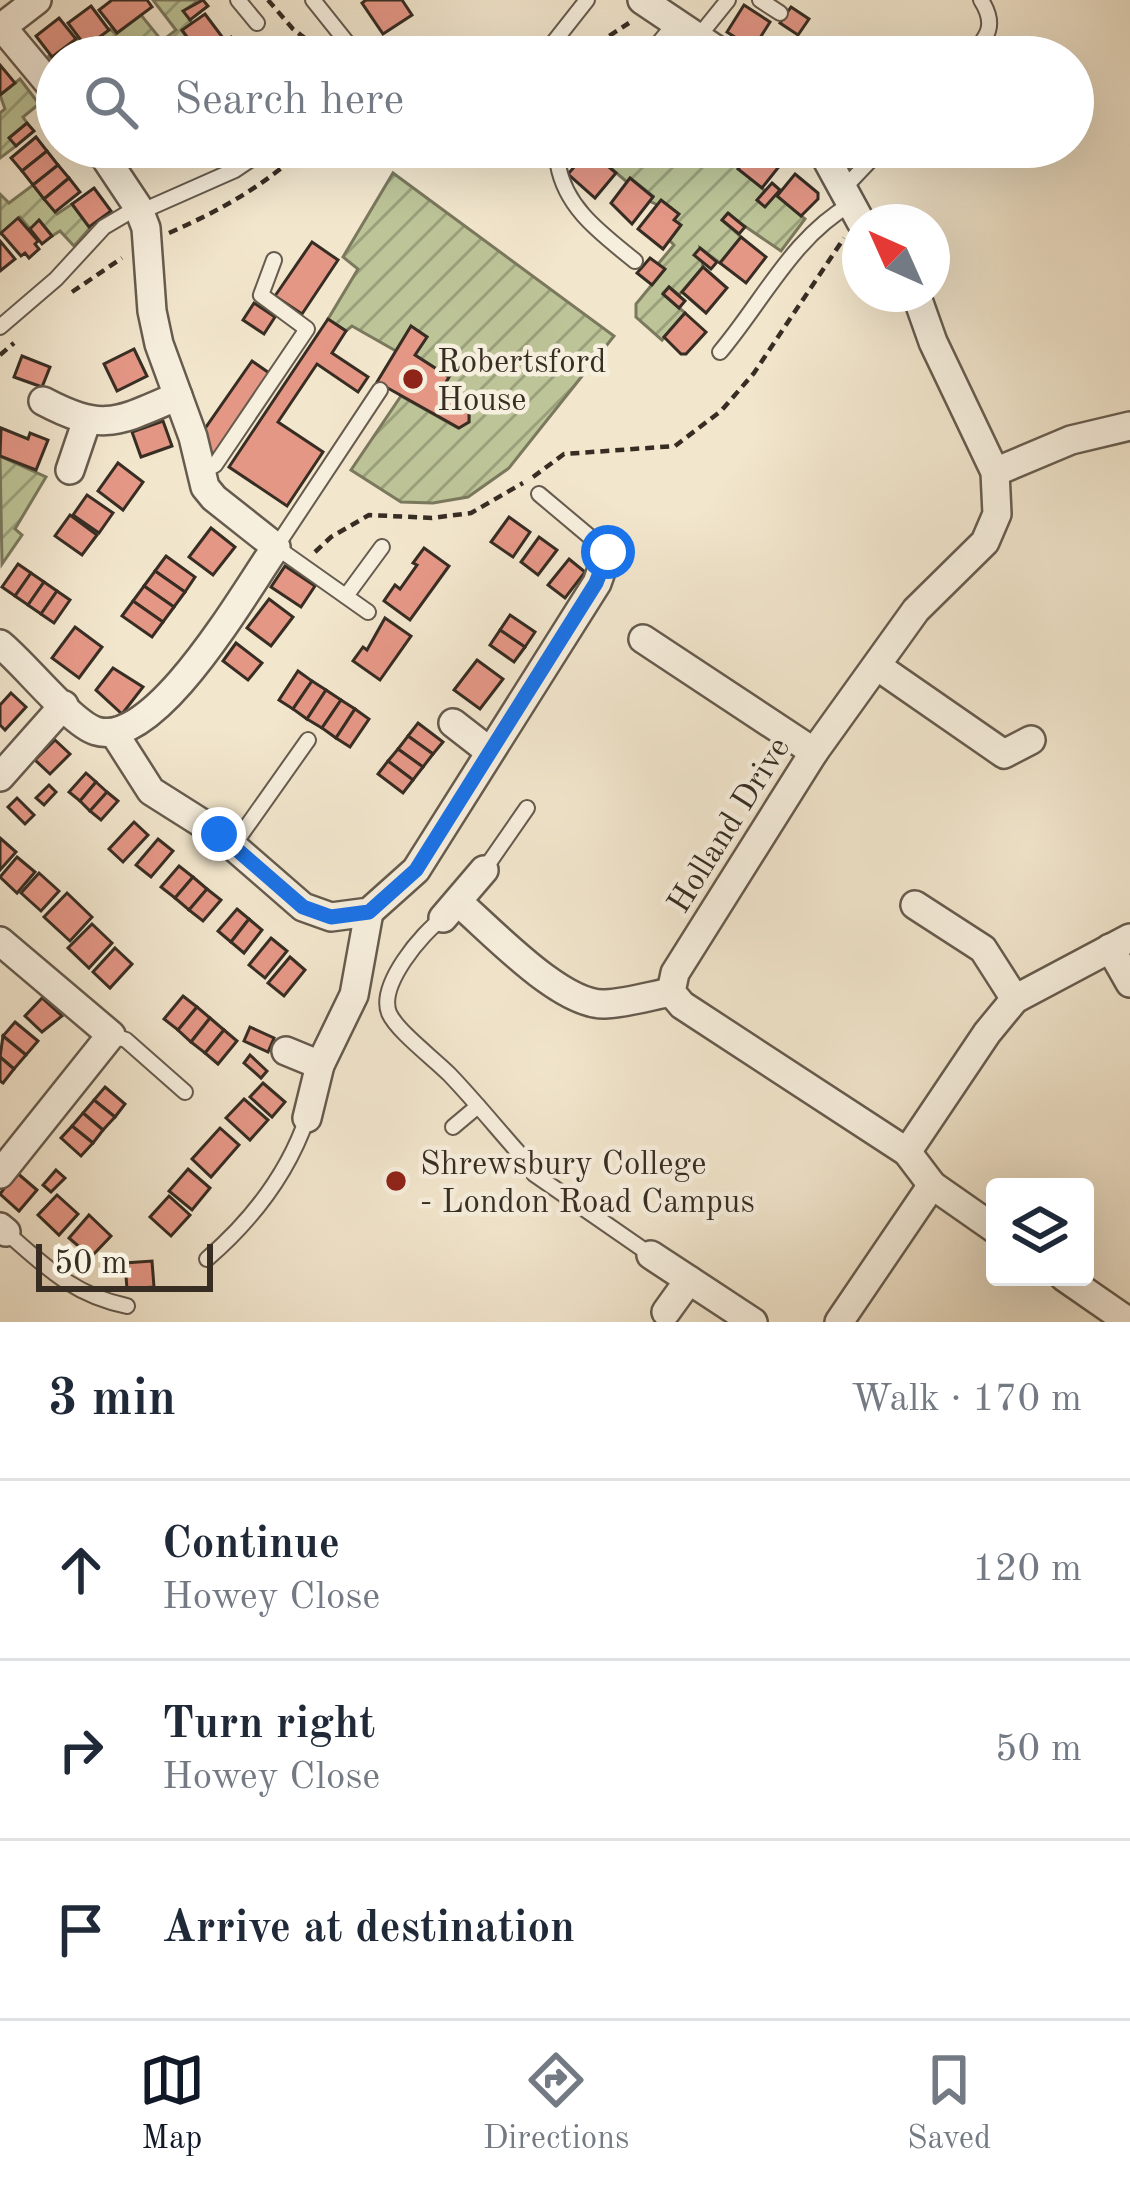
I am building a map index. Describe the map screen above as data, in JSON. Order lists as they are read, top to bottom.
{
  "streets": {
    "street": ["Holland Drive"]
  },
  "places": ["Robertsford House", "Shrewsbury College - London Road Campus"],
  "scale_bar": "50 m",
  "north": "top left",
  "page": {
    "search": "Search here",
    "scale": "50 m",
    "heading": ["3 min", "Walk · 170 m"],
    "list": [
      ["Continue", "Howey Close", "120 m"],
      ["Turn right", "Howey Close", "50 m"],
      "Arrive at destination"
    ],
    "nav": ["Map", "Directions", "Saved"]
  }
}
